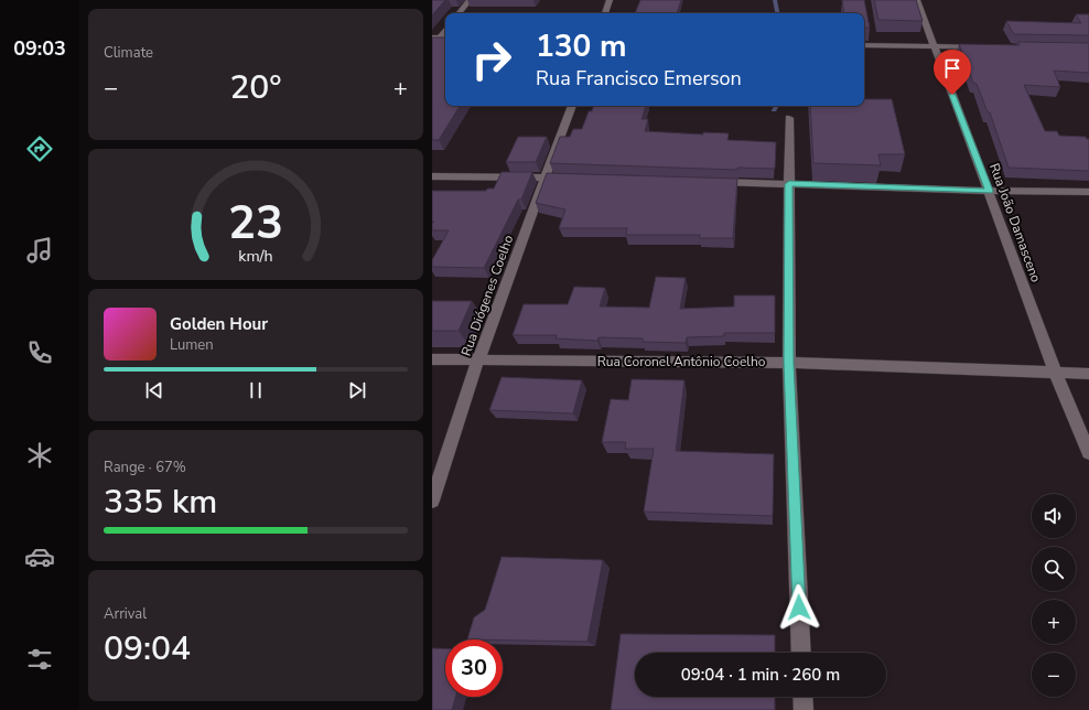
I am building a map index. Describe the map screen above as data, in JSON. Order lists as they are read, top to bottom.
{
  "streets": {
    "street": ["Rua João Damasceno", "Rua Diógenes Coelho", "Rua Coronel Antônio Coelho"]
  },
  "crossings": [
    ["Rua João Damasceno", "Rua Coronel Antônio Coelho"],
    ["Rua Diógenes Coelho", "Rua Coronel Antônio Coelho"]
  ],
  "page": {
    "tabs": "09:03",
    "tile": [
      "Climate",
      ["Range · 67%", "335 km"],
      ["Arrival", "09:04"]
    ],
    "turn": ["130 m", "Rua Francisco Emerson"],
    "heat": ["−", "20°", "+"],
    "song": ["Golden Hour", "Lumen"],
    "map_buttons": ["+", "−"],
    "limit": "30",
    "trip": "09:04 · 1 min · 260 m",
    "gauge": ["23", "km/h"]
  }
}
